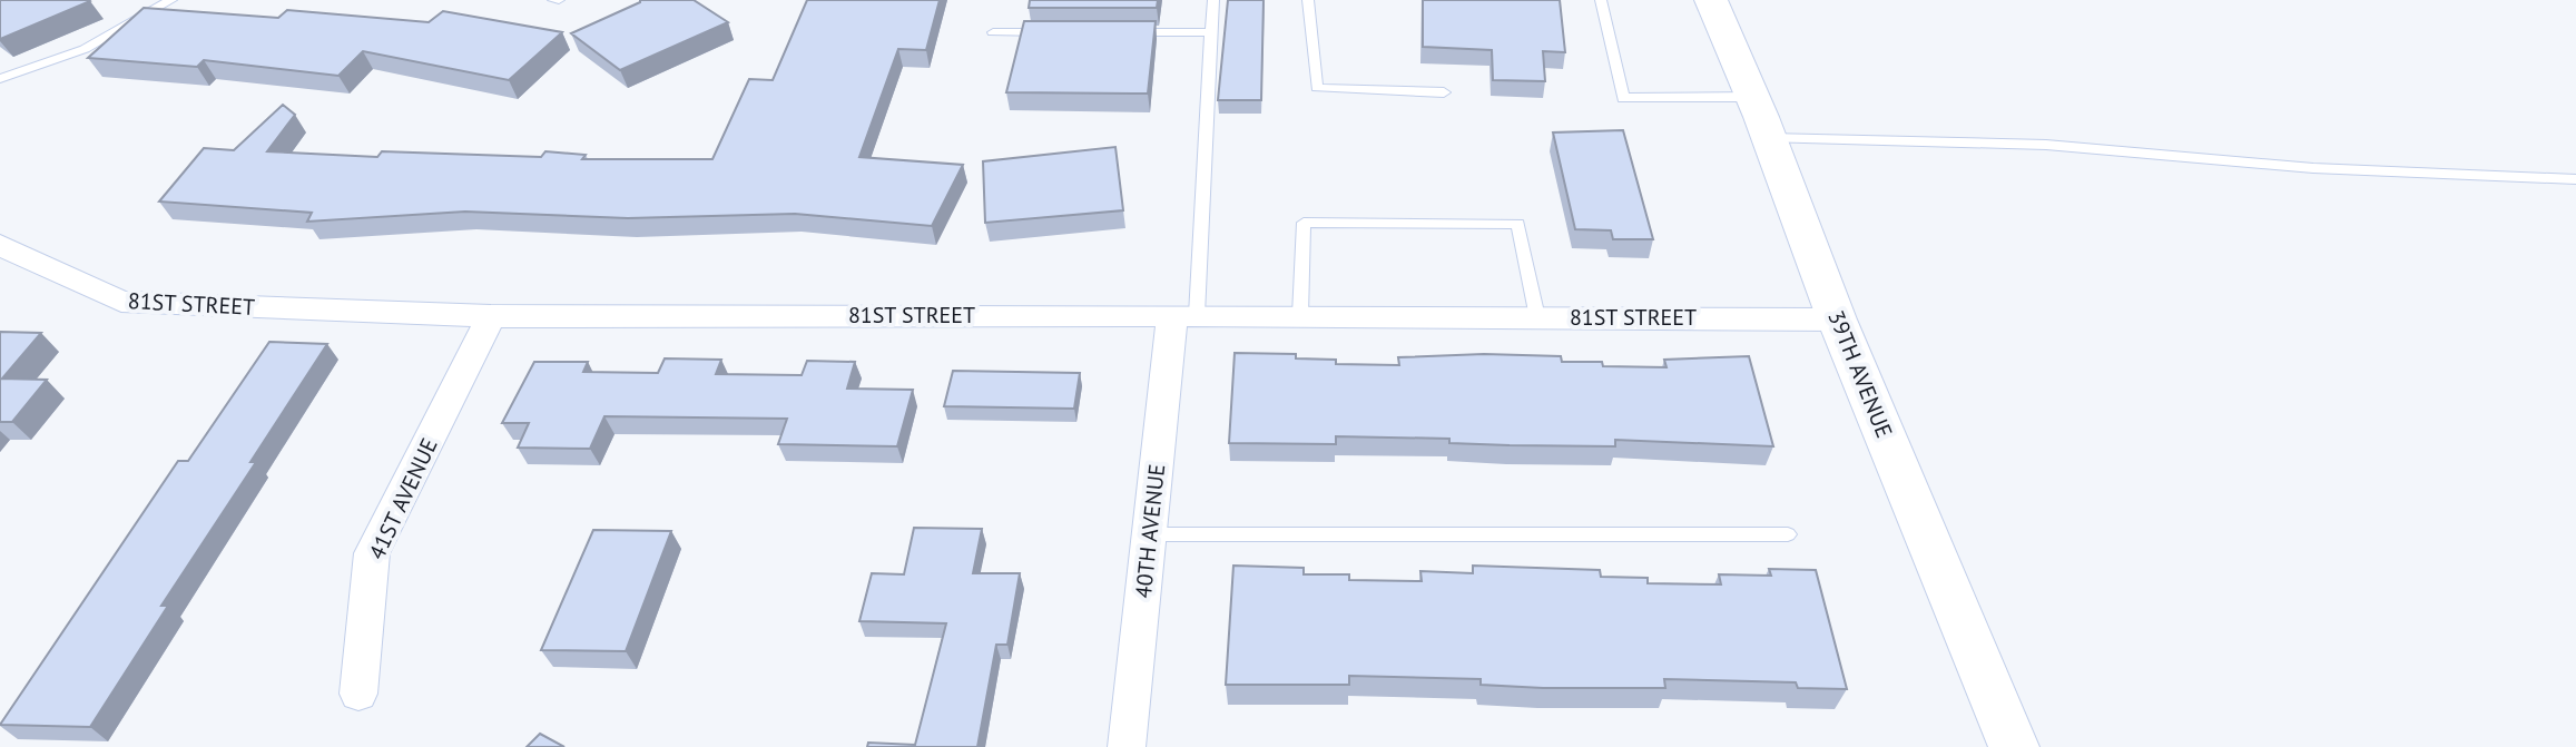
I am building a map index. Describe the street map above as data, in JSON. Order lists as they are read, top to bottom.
{
  "streets": {
    "main road": ["39TH AVENUE"],
    "street": ["81ST STREET", "41ST AVENUE", "40TH AVENUE"]
  },
  "crossings": [
    ["81ST STREET", "39TH AVENUE"],
    ["81ST STREET", "41ST AVENUE"],
    ["81ST STREET", "40TH AVENUE"]
  ]
}
